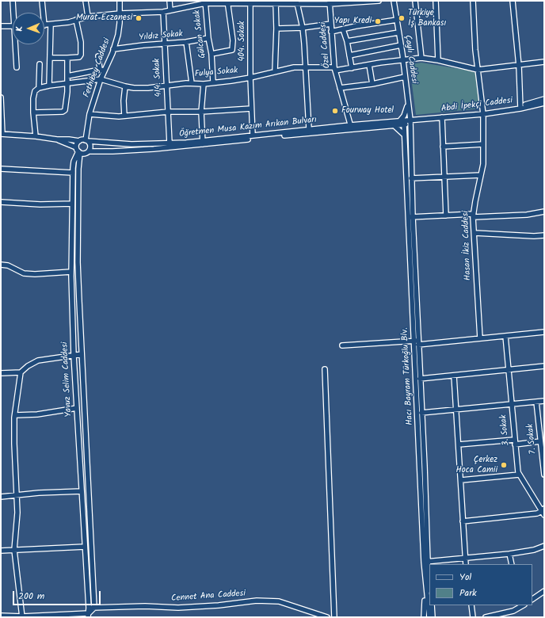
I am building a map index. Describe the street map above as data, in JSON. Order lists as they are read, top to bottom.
{
  "streets": {
    "street": [
      "Gülcan Sokak",
      "Yıldız Sokak",
      "404. Sokak",
      "Özel Caddesi",
      "Çaylı Caddesi",
      "Fethibey Caddesi",
      "Fulya Sokak",
      "414. Sokak",
      "Abdi İpekçi Caddesi",
      "Öğretmen Musa Kazım Arıkan Bulvarı",
      "Hasan İkiz Caddesi",
      "Hacı Bayram Türkoğlu Blv.",
      "Yavuz Selim Caddesi",
      "3. Sokak",
      "7. Sokak",
      "Cennet Ana Caddesi"
    ]
  },
  "crossings": [
    ["Gülcan Sokak", "Yıldız Sokak"],
    ["Gülcan Sokak", "Fulya Sokak"],
    ["Yıldız Sokak", "Fethibey Caddesi"],
    ["Yıldız Sokak", "414. Sokak"],
    ["404. Sokak", "Fulya Sokak"],
    ["404. Sokak", "Öğretmen Musa Kazım Arıkan Bulvarı"],
    ["Özel Caddesi", "Fulya Sokak"],
    ["Özel Caddesi", "Öğretmen Musa Kazım Arıkan Bulvarı"],
    ["Çaylı Caddesi", "Fulya Sokak"],
    ["Çaylı Caddesi", "Abdi İpekçi Caddesi"],
    ["Çaylı Caddesi", "Öğretmen Musa Kazım Arıkan Bulvarı"],
    ["Çaylı Caddesi", "Hacı Bayram Türkoğlu Blv."],
    ["Fethibey Caddesi", "Fulya Sokak"],
    ["Fethibey Caddesi", "Öğretmen Musa Kazım Arıkan Bulvarı"],
    ["Fethibey Caddesi", "Yavuz Selim Caddesi"],
    ["Fulya Sokak", "414. Sokak"],
    ["Fulya Sokak", "Hasan İkiz Caddesi"],
    ["414. Sokak", "Öğretmen Musa Kazım Arıkan Bulvarı"],
    ["Abdi İpekçi Caddesi", "Öğretmen Musa Kazım Arıkan Bulvarı"],
    ["Abdi İpekçi Caddesi", "Hasan İkiz Caddesi"],
    ["Abdi İpekçi Caddesi", "Hacı Bayram Türkoğlu Blv."],
    ["Öğretmen Musa Kazım Arıkan Bulvarı", "Hacı Bayram Türkoğlu Blv."],
    ["Öğretmen Musa Kazım Arıkan Bulvarı", "Yavuz Selim Caddesi"],
    ["Yavuz Selim Caddesi", "Cennet Ana Caddesi"]
  ],
  "places": [
    "Murat Eczanesi",
    "Türkiye İş Bankası",
    "Yapı Kredi",
    "Fourway Hotel",
    "Çerkez Hoca Camii"
  ],
  "legend": ["Yol", "Park"],
  "scale_bar": "200 m",
  "north": "left"
}
